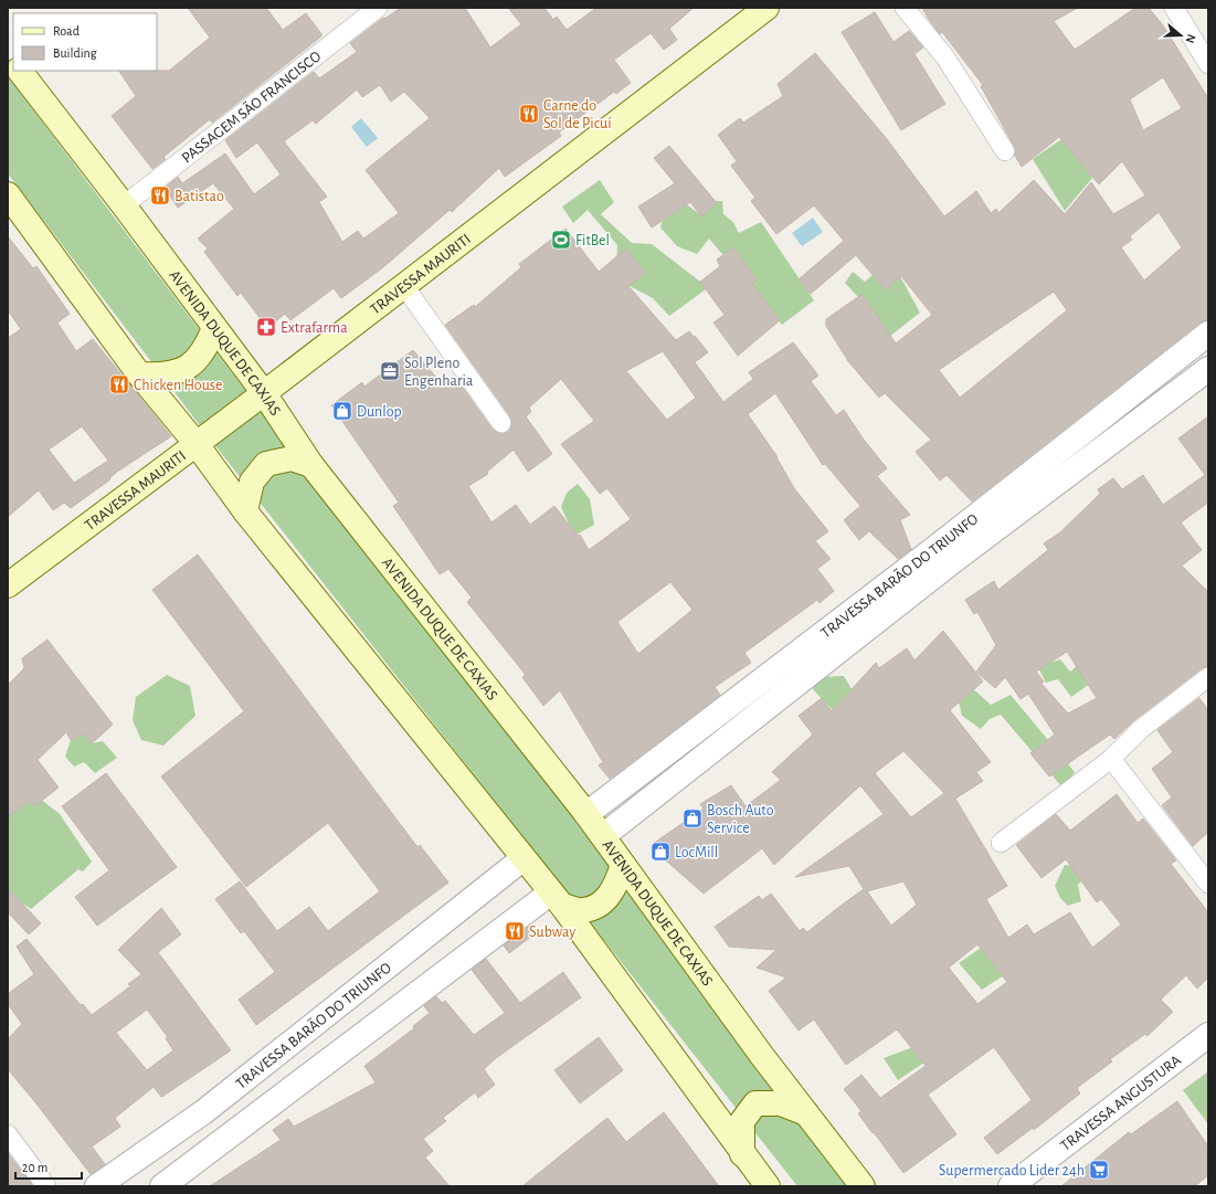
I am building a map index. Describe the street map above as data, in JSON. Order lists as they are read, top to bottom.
{
  "streets": {
    "main road": ["TRAVESSA MAURITI", "AVENIDA DUQUE DE CAXIAS"],
    "street": ["PASSAGEM SÃO FRANCISCO", "TRAVESSA BARÃO DO TRIUNFO", "TRAVESSA ANGUSTURA"]
  },
  "crossings": [
    ["PASSAGEM SÃO FRANCISCO", "AVENIDA DUQUE DE CAXIAS"],
    ["TRAVESSA MAURITI", "AVENIDA DUQUE DE CAXIAS"],
    ["AVENIDA DUQUE DE CAXIAS", "TRAVESSA BARÃO DO TRIUNFO"]
  ],
  "places": {
    "restaurant": [
      "Carne do Sol de Picuí",
      "Batistao",
      "Chicken House",
      "Subway"
    ],
    "sports": ["FitBel"],
    "pharmacy": ["Extrafarma"],
    "office": ["Sol Pleno Engenharia"],
    "shop": ["Dunlop", "Bosch Auto Service", "LocMill"],
    "supermarket": ["Supermercado Lider 24h"]
  },
  "legend": ["Road", "Building"],
  "scale_bar": "20 m",
  "north": "right"
}
